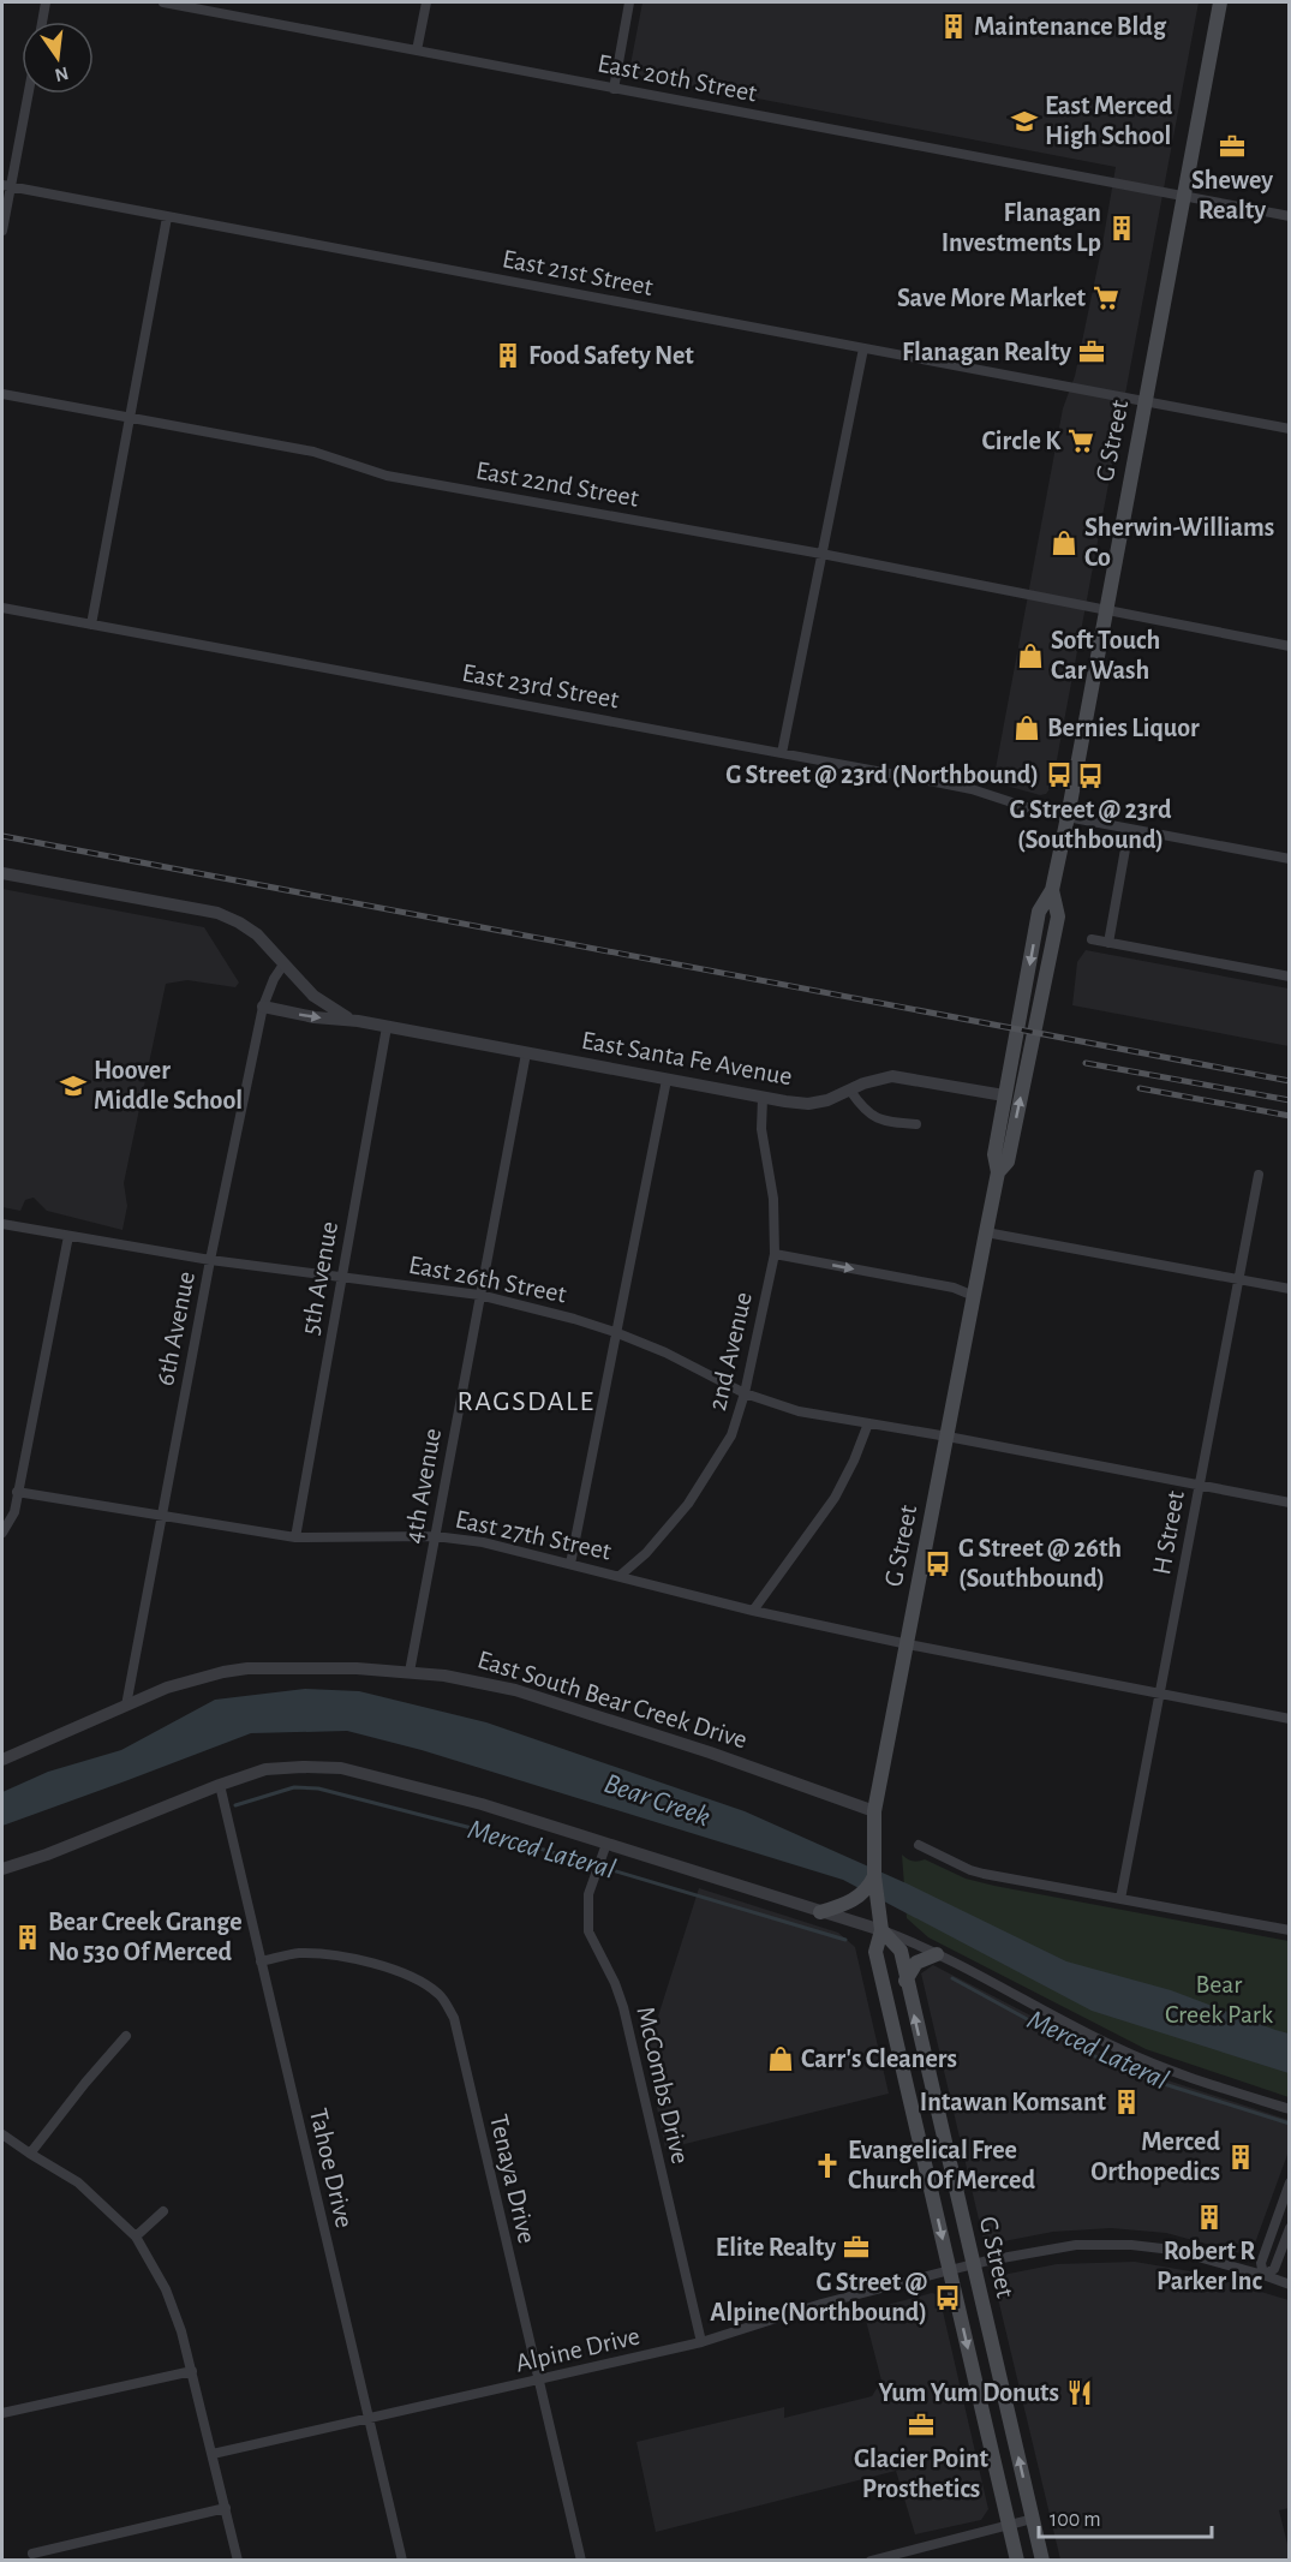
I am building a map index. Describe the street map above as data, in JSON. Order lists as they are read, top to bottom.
{
  "streets": {
    "main road": ["G Street"],
    "street": [
      "East 20th Street",
      "East 21st Street",
      "East 22nd Street",
      "East 23rd Street",
      "East Santa Fe Avenue",
      "5th Avenue",
      "East 26th Street",
      "6th Avenue",
      "2nd Avenue",
      "4th Avenue",
      "H Street",
      "East 27th Street",
      "East South Bear Creek Drive",
      "McCombs Drive",
      "Tahoe Drive",
      "Tenaya Drive",
      "Alpine Drive"
    ]
  },
  "crossings": [
    ["East 20th Street", "G Street"],
    ["East 21st Street", "G Street"],
    ["G Street", "East 22nd Street"],
    ["G Street", "East 23rd Street"],
    ["G Street", "East Santa Fe Avenue"],
    ["G Street", "East 26th Street"],
    ["G Street", "East 27th Street"],
    ["G Street", "East South Bear Creek Drive"],
    ["G Street", "Alpine Drive"],
    ["East Santa Fe Avenue", "5th Avenue"],
    ["East Santa Fe Avenue", "6th Avenue"],
    ["East Santa Fe Avenue", "2nd Avenue"],
    ["East Santa Fe Avenue", "4th Avenue"],
    ["5th Avenue", "East 26th Street"],
    ["5th Avenue", "East 27th Street"],
    ["East 26th Street", "6th Avenue"],
    ["East 26th Street", "2nd Avenue"],
    ["East 26th Street", "4th Avenue"],
    ["East 26th Street", "H Street"],
    ["6th Avenue", "East 27th Street"],
    ["6th Avenue", "East South Bear Creek Drive"],
    ["2nd Avenue", "East 27th Street"],
    ["4th Avenue", "East 27th Street"],
    ["4th Avenue", "East South Bear Creek Drive"],
    ["H Street", "East 27th Street"],
    ["McCombs Drive", "Alpine Drive"],
    ["Tahoe Drive", "Tenaya Drive"],
    ["Tahoe Drive", "Alpine Drive"],
    ["Tenaya Drive", "Alpine Drive"]
  ],
  "districts": ["RAGSDALE"],
  "water": ["Bear Creek", "Merced Lateral"],
  "parks": ["Bear Creek Park"],
  "places": {
    "building": [
      "Maintenance Bldg",
      "Flanagan Investments Lp",
      "Food Safety Net",
      "Bear Creek Grange No 530 Of Merced",
      "Intawan Komsant",
      "Merced Orthopedics",
      "Robert R Parker Inc"
    ],
    "school or university": ["East Merced High School", "Hoover Middle School"],
    "office": [
      "Shewey Realty",
      "Flanagan Realty",
      "Elite Realty",
      "Glacier Point Prosthetics"
    ],
    "supermarket": ["Save More Market", "Circle K"],
    "shop": [
      "Sherwin-Williams Co",
      "Soft Touch Car Wash",
      "Bernies Liquor",
      "Carr's Cleaners"
    ],
    "bus stop": [
      "G Street @ 23rd (Northbound)",
      "G Street @ 23rd (Southbound)",
      "G Street @ 26th (Southbound)",
      "G Street @ Alpine(Northbound)"
    ],
    "church": ["Evangelical Free Church Of Merced"],
    "restaurant": ["Yum Yum Donuts"]
  },
  "scale_bar": "100 m",
  "north": "bottom"
}
